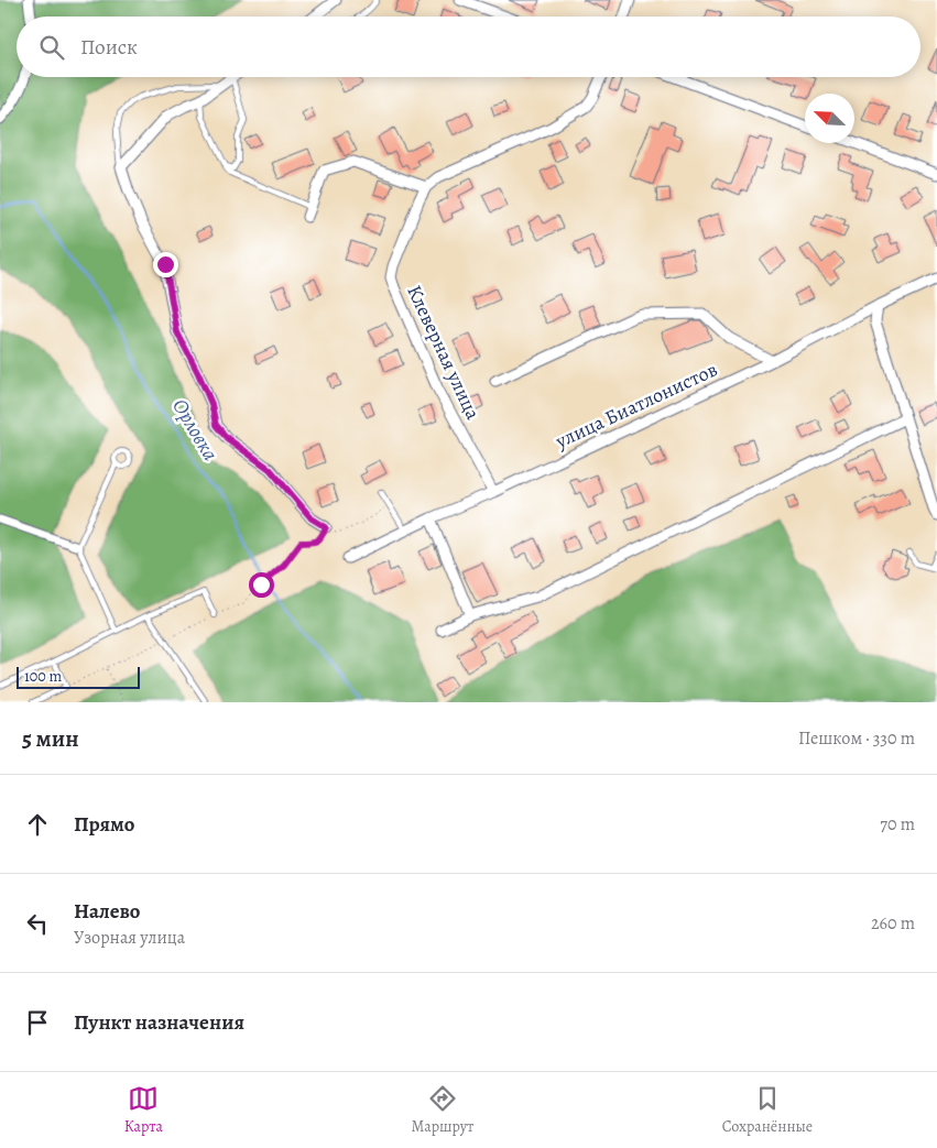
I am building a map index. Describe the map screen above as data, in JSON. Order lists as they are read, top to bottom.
{
  "streets": {
    "street": ["Клеверная улица", "улица Биатлонистов"]
  },
  "crossings": [
    ["Клеверная улица", "улица Биатлонистов"]
  ],
  "water": ["Орловка"],
  "scale_bar": "100 m",
  "north": "top left",
  "page": {
    "search": "Поиск",
    "scale": "100 m",
    "heading": ["5 мин", "Пешком · 330 m"],
    "list": [
      ["Прямо", "70 m"],
      ["Налево", "Узорная улица", "260 m"],
      "Пункт назначения"
    ],
    "nav": ["Карта", "Маршрут", "Сохранённые"]
  }
}
